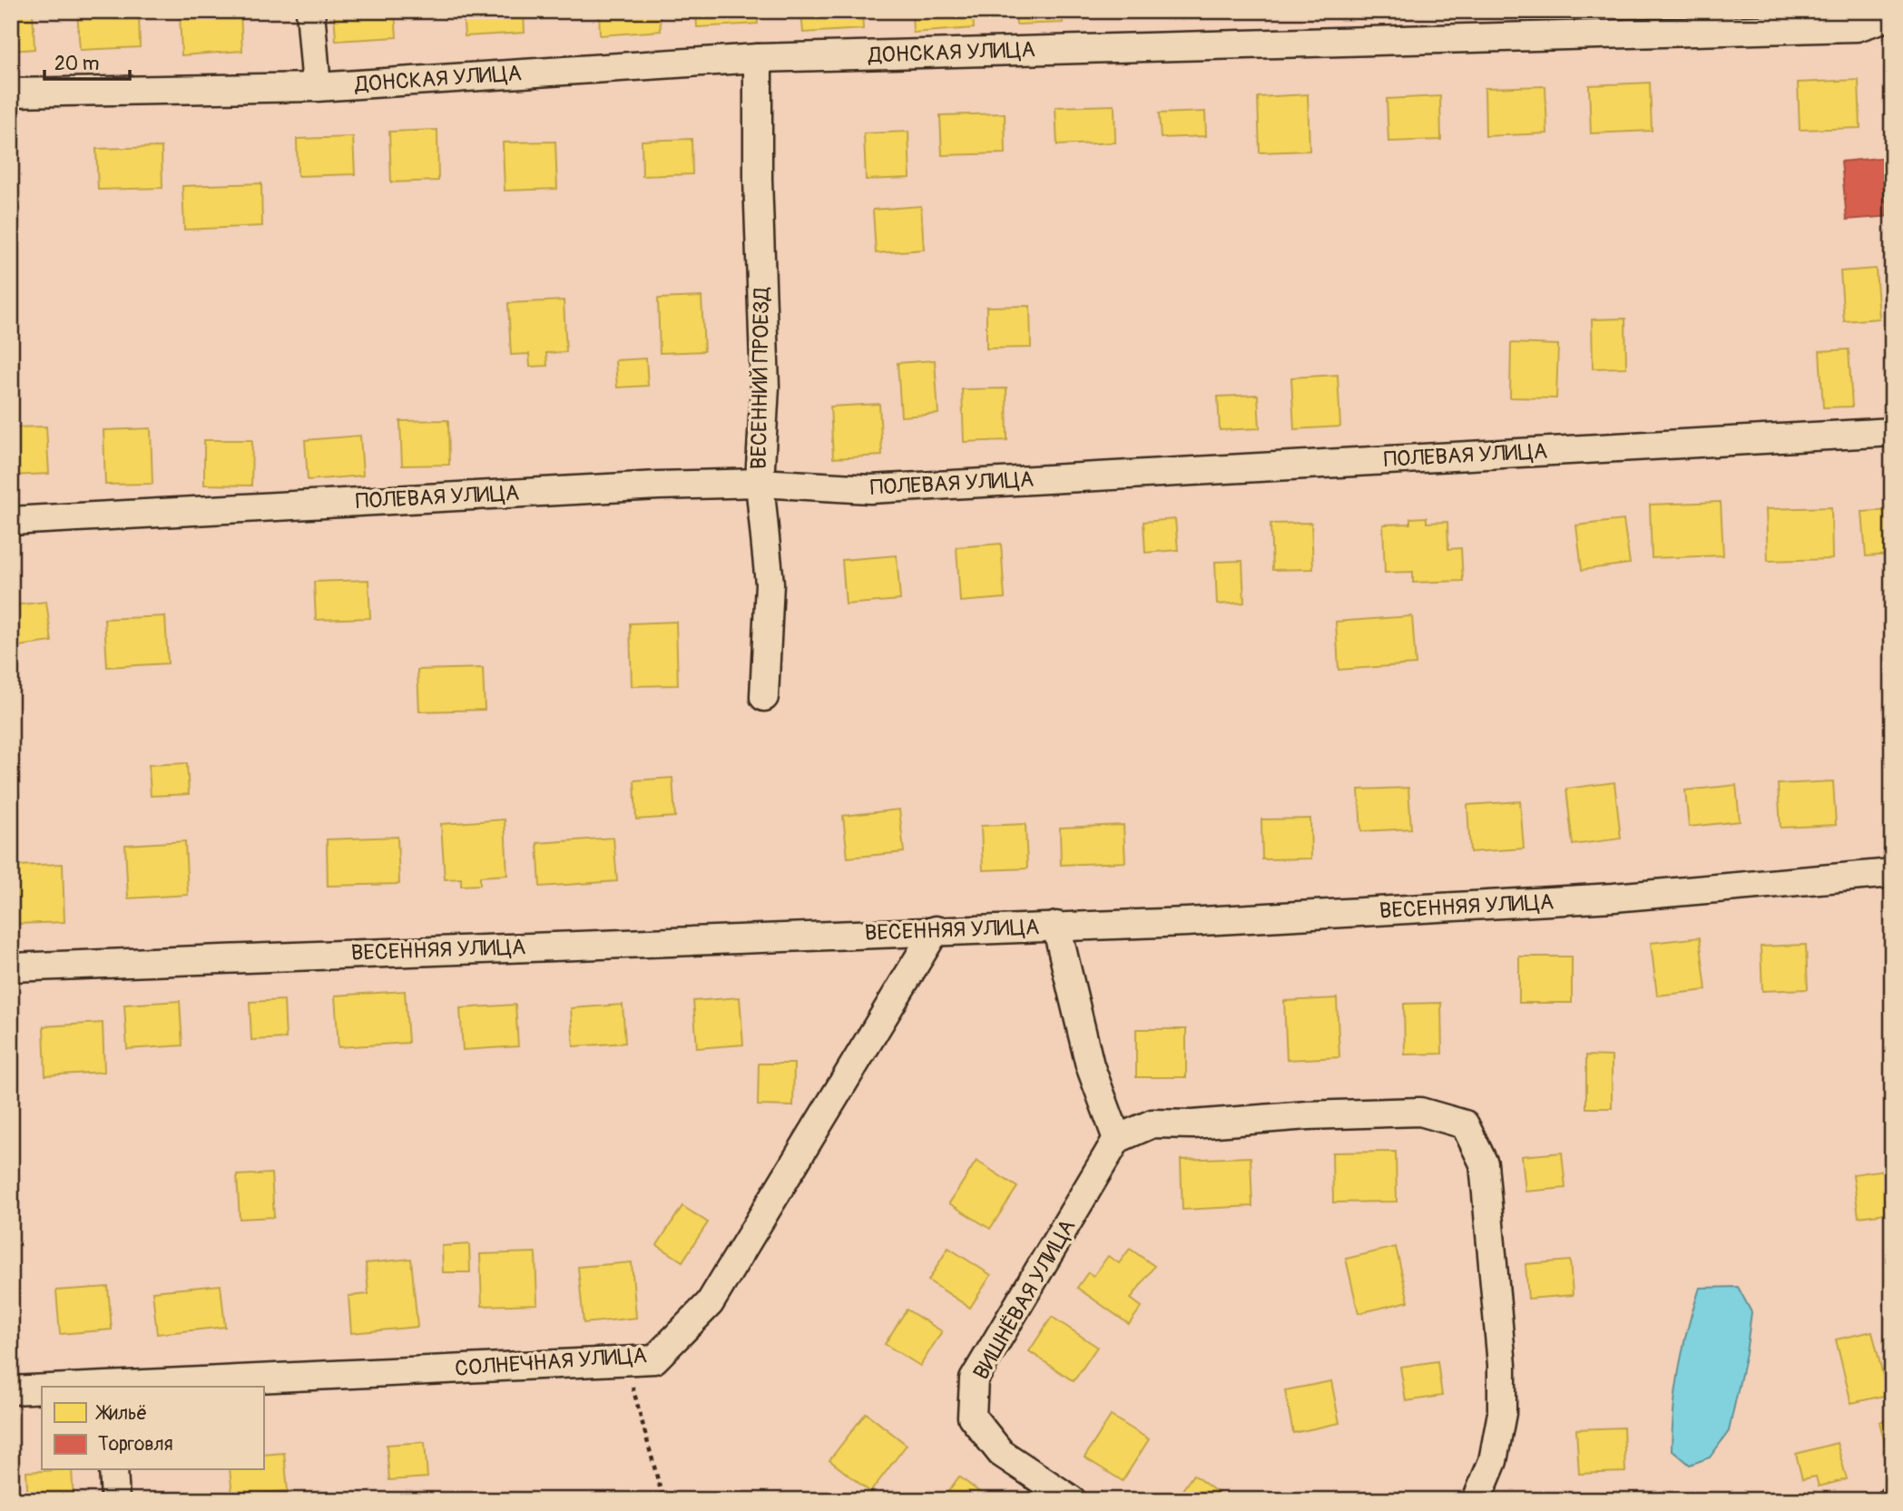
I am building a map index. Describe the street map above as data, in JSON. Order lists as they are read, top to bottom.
{
  "streets": {
    "street": [
      "ДОНСКАЯ УЛИЦА",
      "ВЕСЕННИЙ ПРОЕЗД",
      "ПОЛЕВАЯ УЛИЦА",
      "ВЕСЕННЯЯ УЛИЦА",
      "ВИШНЁВАЯ УЛИЦА",
      "СОЛНЕЧНАЯ УЛИЦА"
    ]
  },
  "crossings": [
    ["ДОНСКАЯ УЛИЦА", "ВЕСЕННИЙ ПРОЕЗД"],
    ["ВЕСЕННИЙ ПРОЕЗД", "ПОЛЕВАЯ УЛИЦА"],
    ["ВЕСЕННЯЯ УЛИЦА", "СОЛНЕЧНАЯ УЛИЦА"]
  ],
  "legend": ["Жильё", "Торговля"],
  "scale_bar": "20 m"
}
